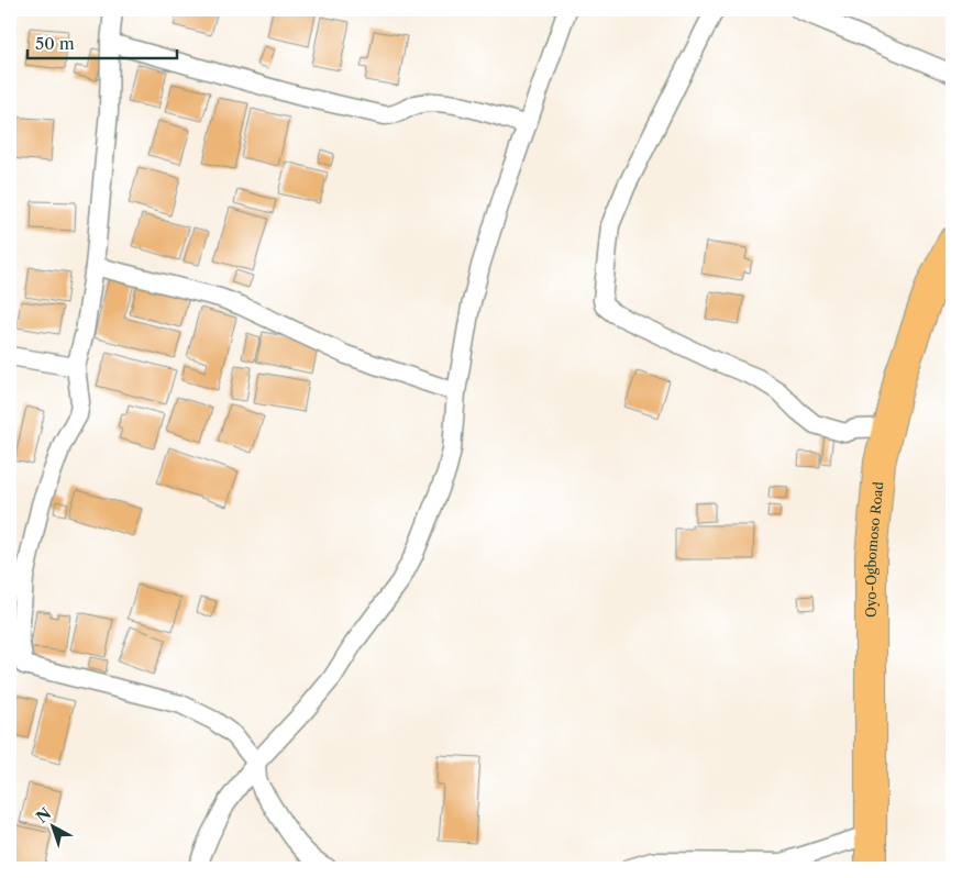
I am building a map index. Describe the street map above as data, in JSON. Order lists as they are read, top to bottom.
{
  "streets": {
    "highway": ["Oyo-Ogbomoso Road"]
  },
  "scale_bar": "50 m",
  "north": "top left"
}
